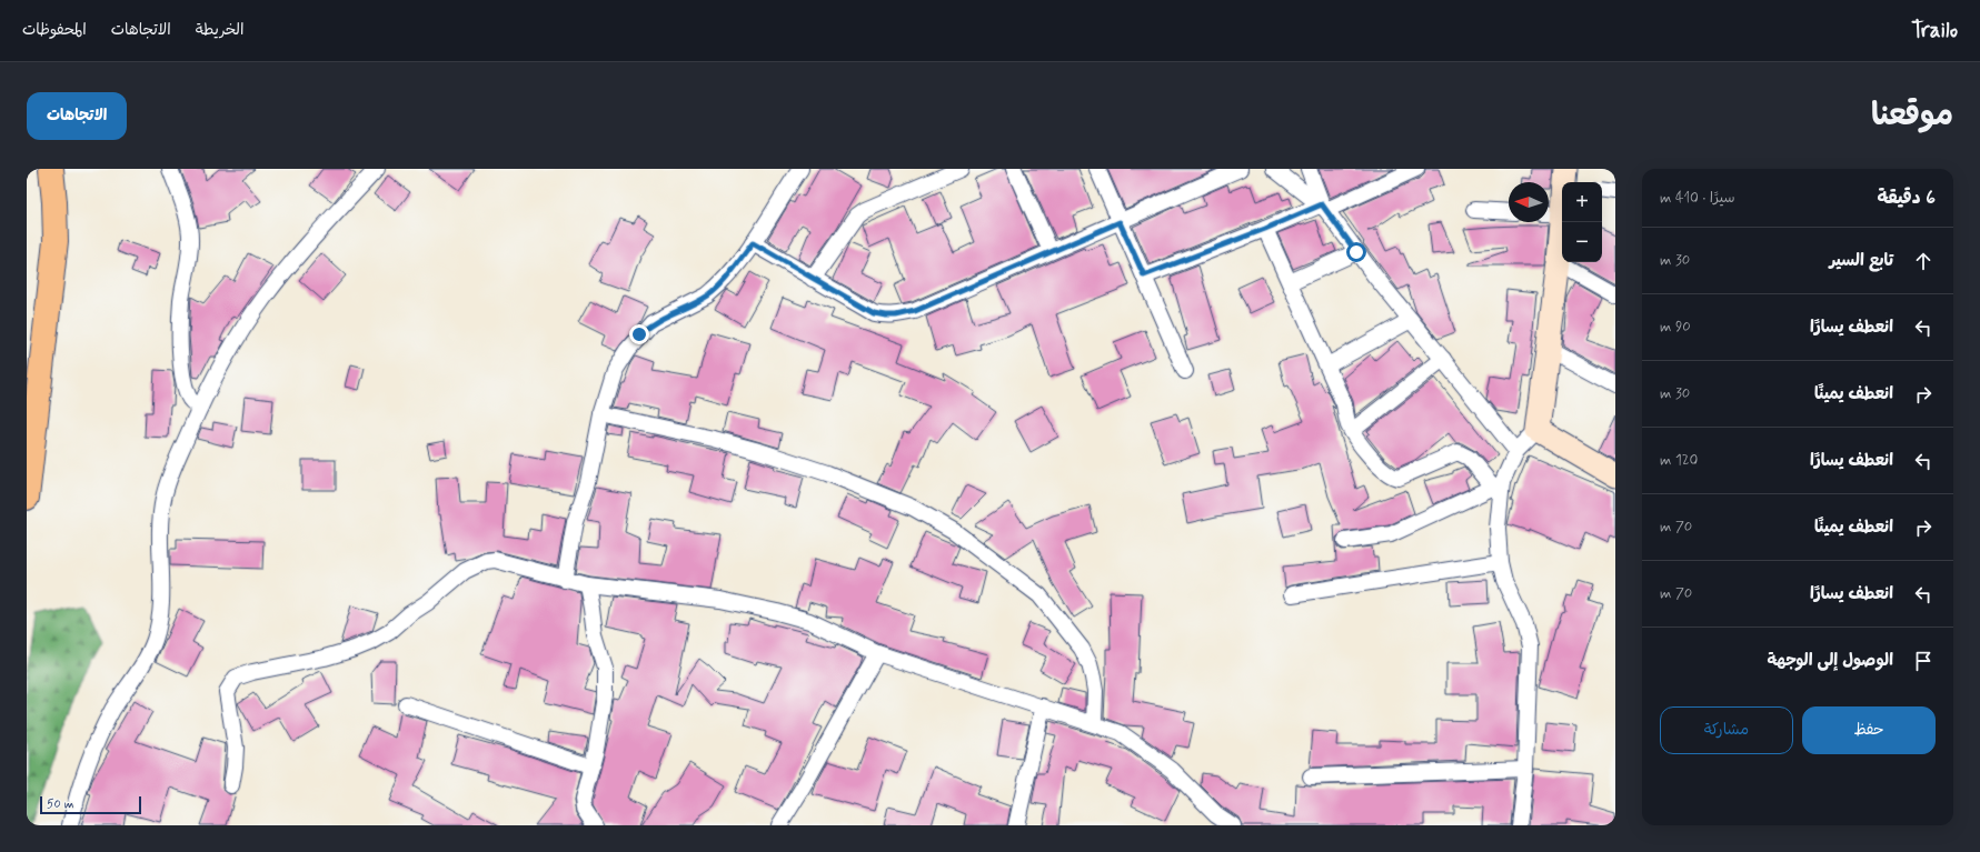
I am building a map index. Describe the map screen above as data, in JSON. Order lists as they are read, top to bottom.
{
  "scale_bar": "50 m",
  "north": "left",
  "page": {
    "header": "Trailo",
    "nav": ["الخريطة", "الاتجاهات", "المحفوظات"],
    "title": "موقعنا",
    "buttons": [
      "الاتجاهات",
      ["حفظ", "مشاركة"]
    ],
    "heading": ["6 دقيقة", "سيرًا · 410 m"],
    "map_buttons": ["+", "−"],
    "list": [
      ["تابع السير", "30 m"],
      ["انعطف يسارًا", "90 m"],
      ["انعطف يمينًا", "30 m"],
      ["انعطف يسارًا", "120 m"],
      ["انعطف يمينًا", "70 m"],
      ["انعطف يسارًا", "70 m"],
      "الوصول إلى الوجهة"
    ],
    "scale": "50 m"
  }
}
